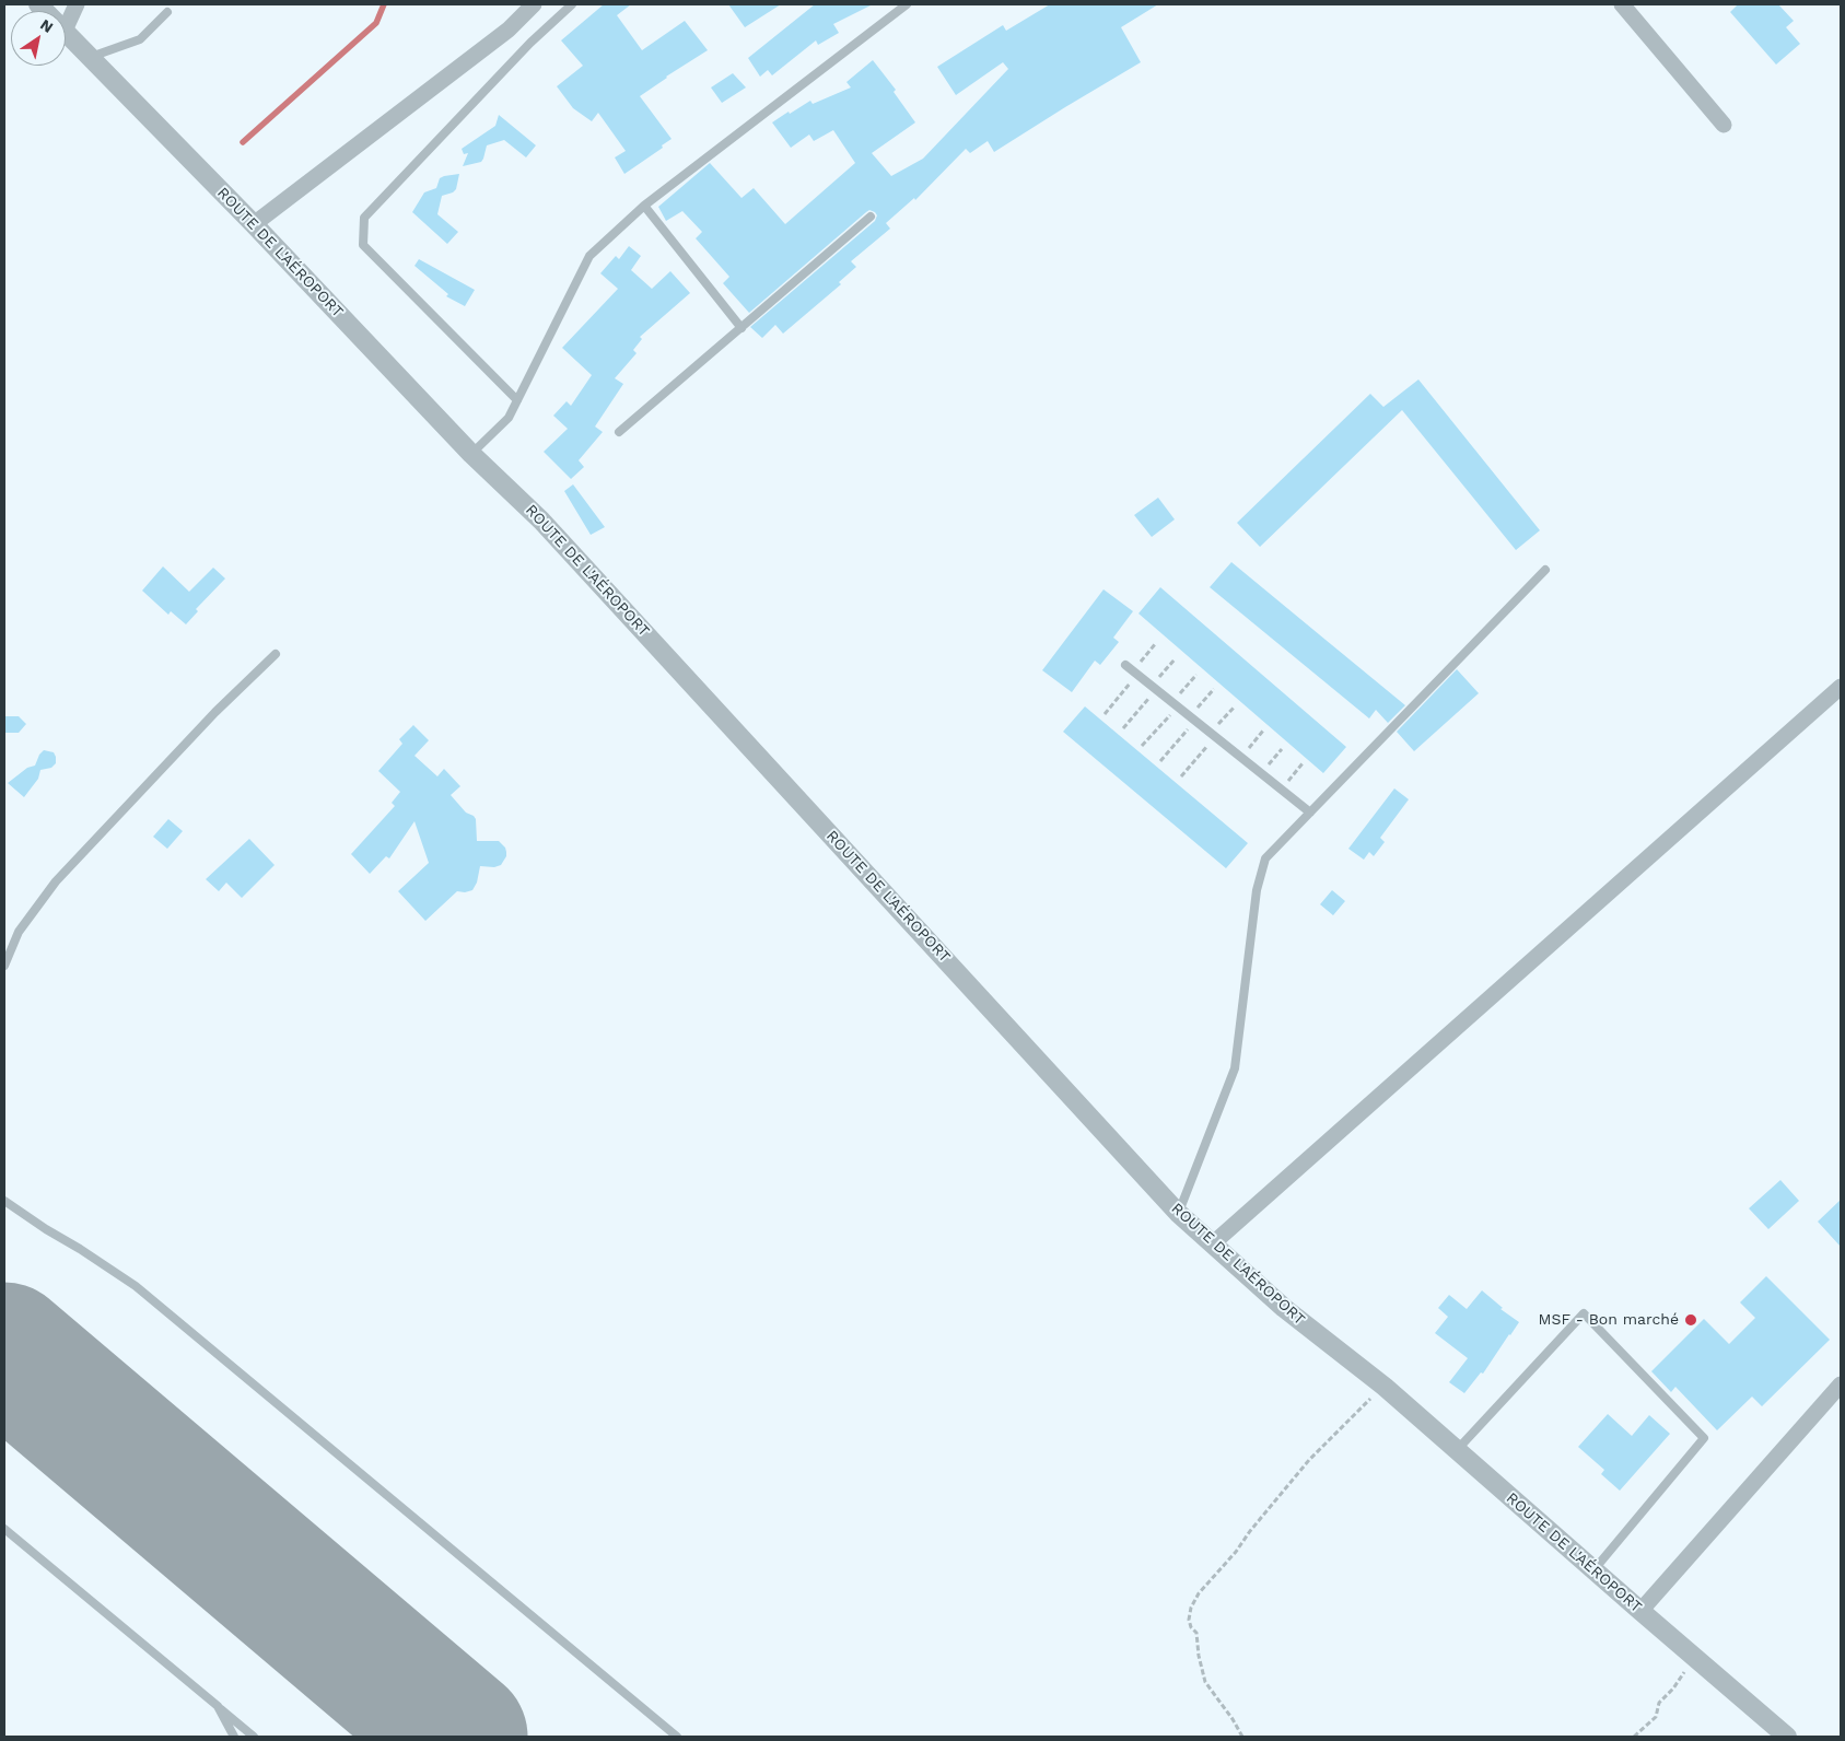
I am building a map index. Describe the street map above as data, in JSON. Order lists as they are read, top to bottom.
{
  "streets": {
    "street": ["ROUTE DE L'AÉROPORT"]
  },
  "places": ["MSF - Bon marché"],
  "north": "top right"
}
